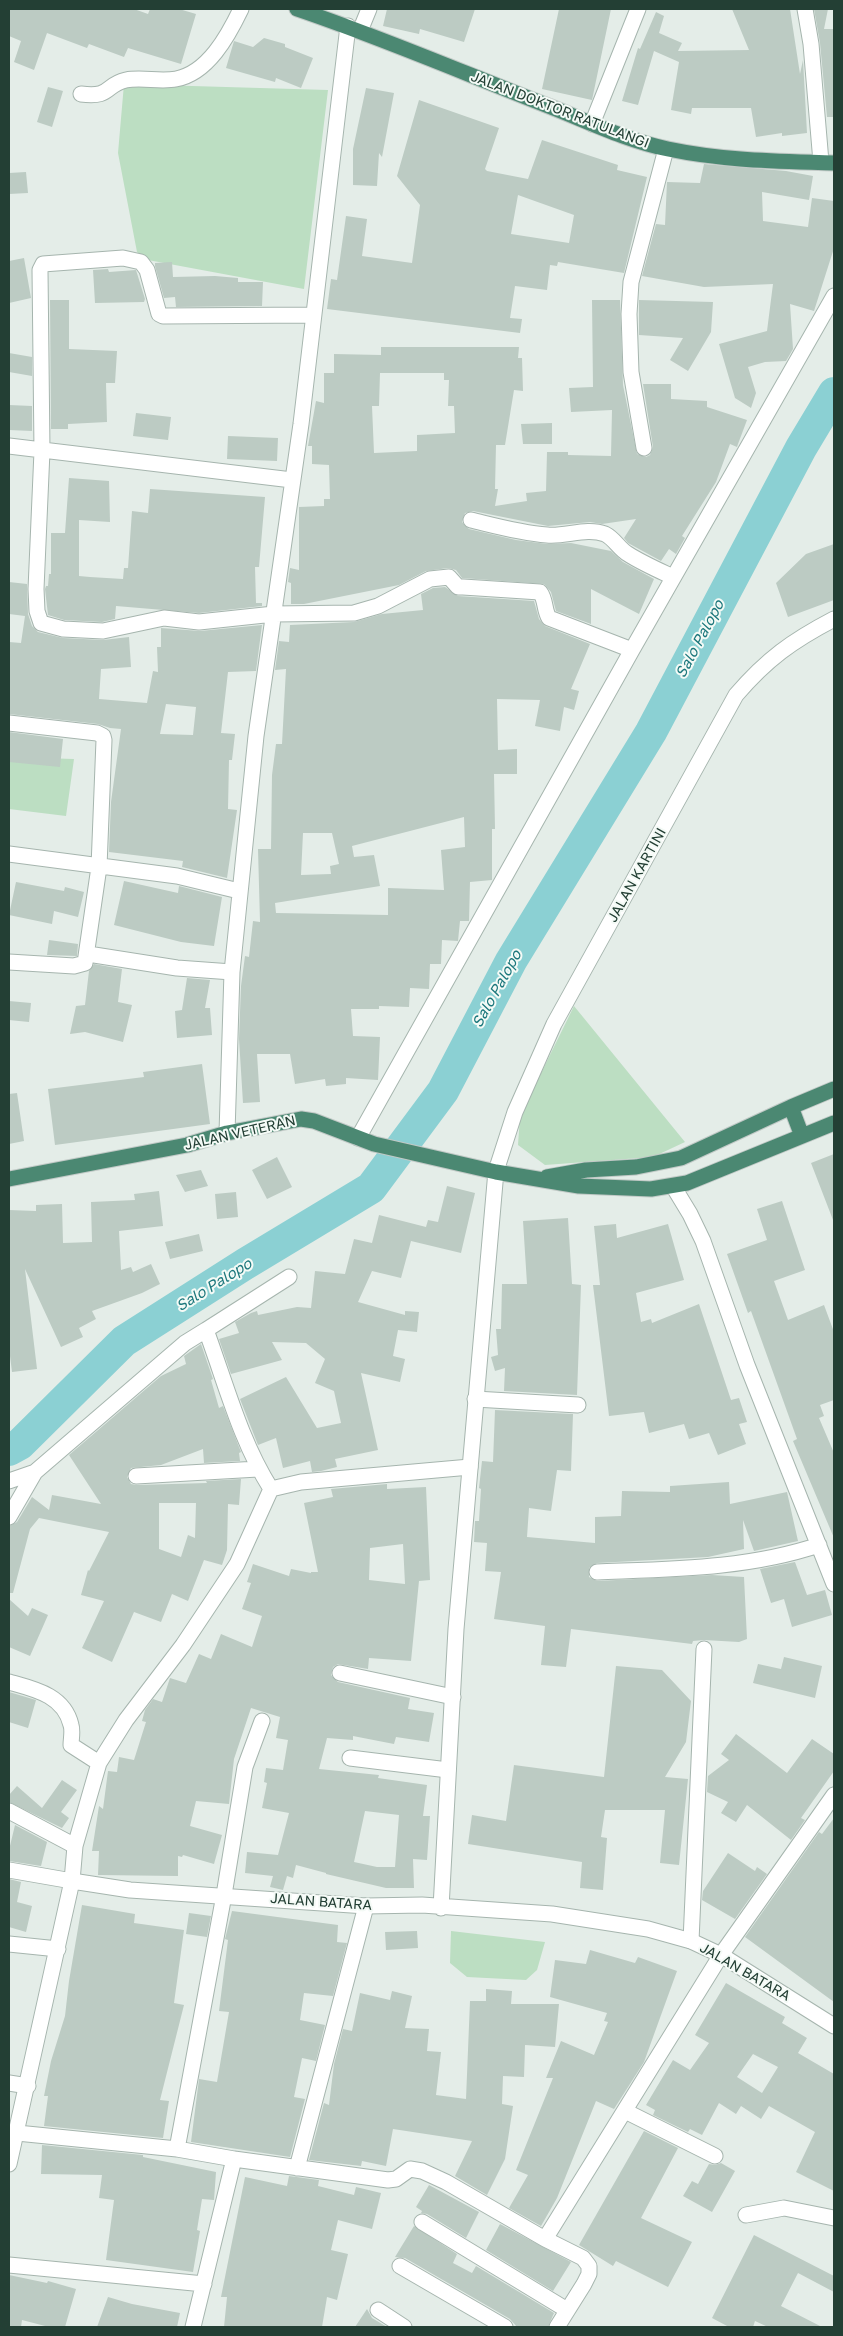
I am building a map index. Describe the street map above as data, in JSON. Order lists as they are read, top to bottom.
{
  "streets": {
    "highway": ["JALAN DOKTOR RATULANGI", "JALAN VETERAN"],
    "street": ["JALAN KARTINI", "JALAN BATARA"]
  },
  "crossings": [
    ["JALAN KARTINI", "JALAN VETERAN"],
    ["JALAN KARTINI", "JALAN BATARA"]
  ],
  "water": ["Salo Palopo"]
}
